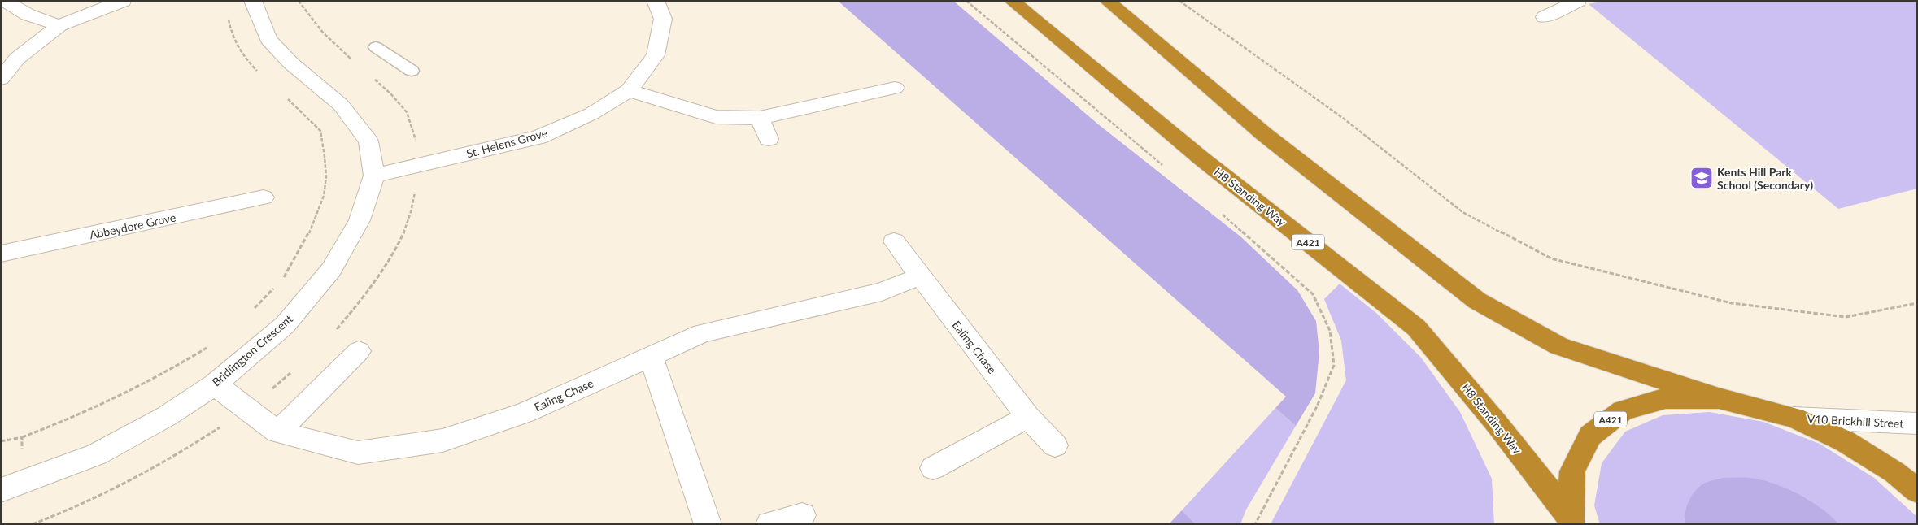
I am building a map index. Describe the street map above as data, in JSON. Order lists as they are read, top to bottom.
{
  "streets": {
    "highway": ["H8 Standing Way", "A421"],
    "street": [
      "St. Helens Grove",
      "Abbeydore Grove",
      "Ealing Chase",
      "Bridlington Crescent",
      "V10 Brickhill Street"
    ]
  },
  "crossings": [
    ["St. Helens Grove", "Bridlington Crescent"],
    ["H8 Standing Way", "A421"],
    ["A421", "V10 Brickhill Street"],
    ["Ealing Chase", "Bridlington Crescent"]
  ],
  "places": {
    "school or university": ["Kents Hill Park School (Secondary)"]
  }
}
